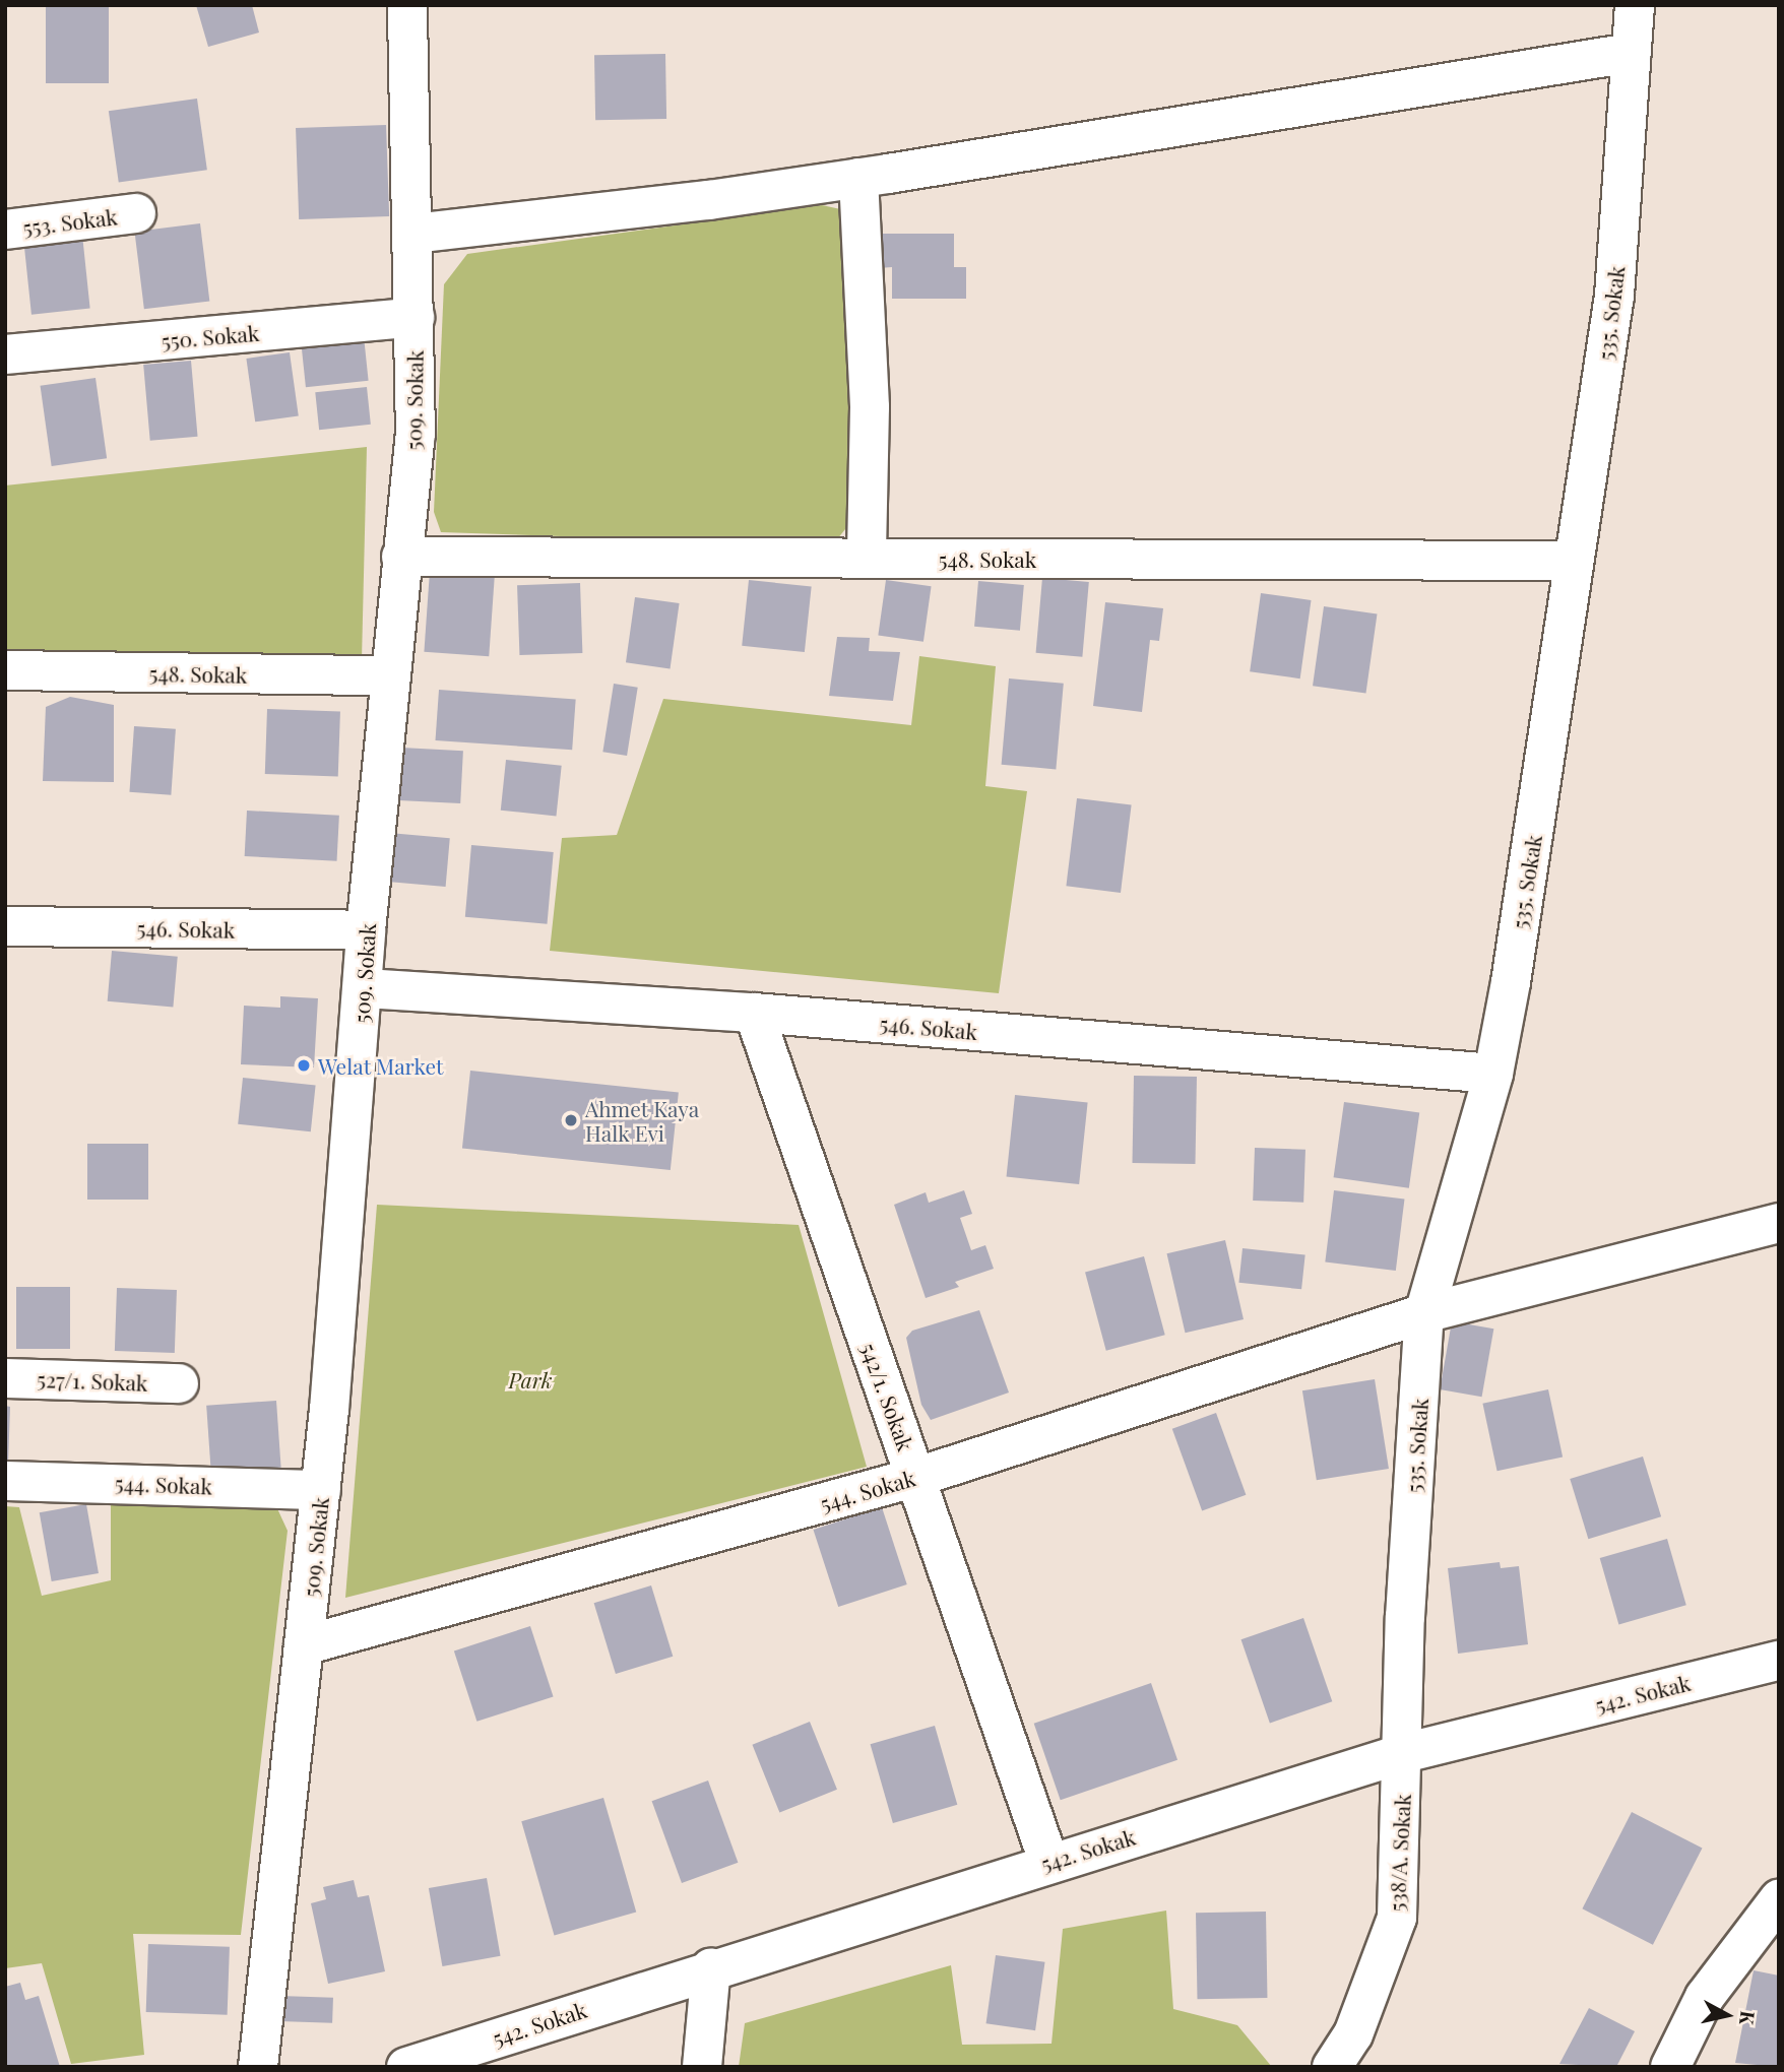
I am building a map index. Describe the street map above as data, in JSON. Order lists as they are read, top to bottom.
{
  "streets": {
    "street": [
      "553. Sokak",
      "535. Sokak",
      "550. Sokak",
      "509. Sokak",
      "548. Sokak",
      "546. Sokak",
      "527/1. Sokak",
      "542/1. Sokak",
      "544. Sokak",
      "542. Sokak",
      "538/A. Sokak"
    ]
  },
  "crossings": [
    ["535. Sokak", "548. Sokak"],
    ["535. Sokak", "546. Sokak"],
    ["535. Sokak", "544. Sokak"],
    ["535. Sokak", "542. Sokak"],
    ["535. Sokak", "538/A. Sokak"],
    ["550. Sokak", "509. Sokak"],
    ["509. Sokak", "548. Sokak"],
    ["509. Sokak", "546. Sokak"],
    ["509. Sokak", "544. Sokak"],
    ["546. Sokak", "542/1. Sokak"],
    ["542/1. Sokak", "544. Sokak"],
    ["542/1. Sokak", "542. Sokak"],
    ["542. Sokak", "538/A. Sokak"]
  ],
  "parks": ["Park"],
  "places": ["Welat Market", "Ahmet Kaya Halk Evi"],
  "north": "right"
}
